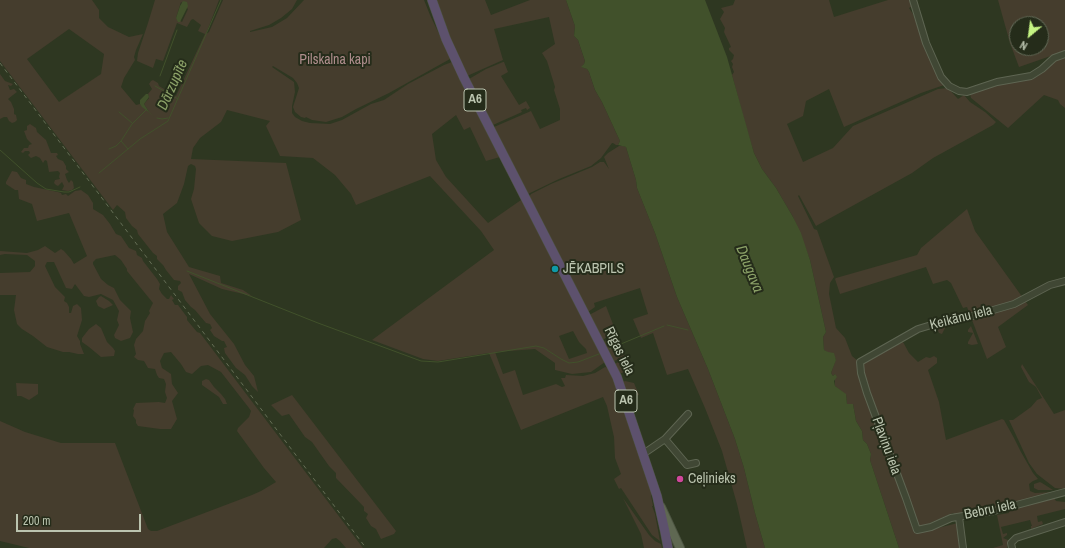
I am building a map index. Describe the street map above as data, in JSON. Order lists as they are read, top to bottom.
{
  "streets": {
    "highway": ["A6", "Rīgas iela"],
    "street": ["Ķeikānu iela", "Pļaviņu iela", "Bebru iela"]
  },
  "crossings": [
    ["A6", "Rīgas iela"],
    ["Ķeikānu iela", "Pļaviņu iela"],
    ["Pļaviņu iela", "Bebru iela"]
  ],
  "water": ["Dārzupīte", "Daugava"],
  "parks": ["Pilskalna kapi"],
  "places": ["JĒKABPILS", "Ceļinieks"],
  "scale_bar": "200 m",
  "north": "bottom left"
}
